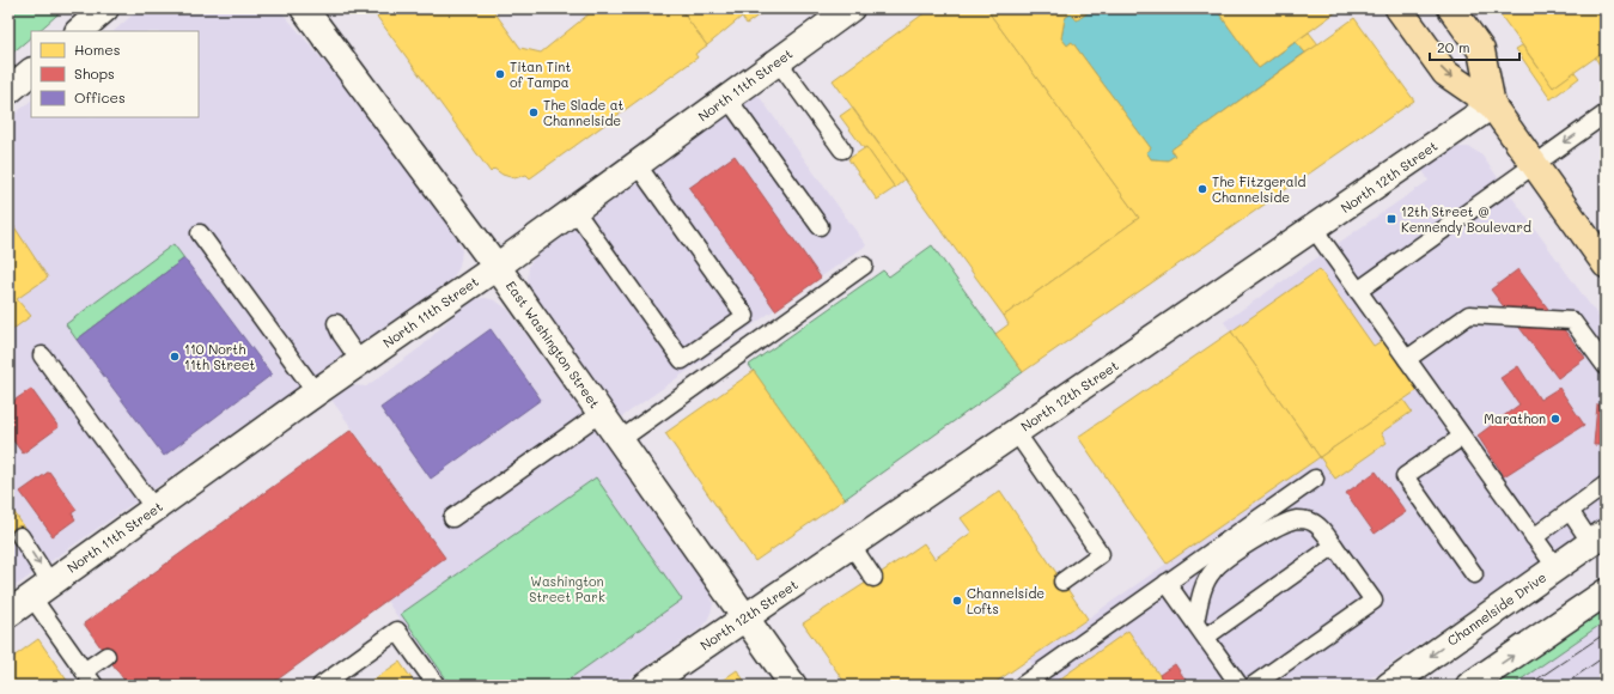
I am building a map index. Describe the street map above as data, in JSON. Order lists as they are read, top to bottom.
{
  "streets": {
    "street": [
      "North 11th Street",
      "North 12th Street",
      "East Washington Street",
      "Channelside Drive"
    ]
  },
  "crossings": [
    ["North 11th Street", "East Washington Street"],
    ["North 12th Street", "East Washington Street"]
  ],
  "parks": ["Washington Street Park"],
  "places": {
    "other": [
      "Titan Tint of Tampa",
      "The Slade at Channelside",
      "The Fitzgerald Channelside",
      "110 North 11th Street",
      "Marathon",
      "Channelside Lofts"
    ],
    "transit": ["12th Street @ Kennendy Boulevard"]
  },
  "legend": ["Homes", "Shops", "Offices"],
  "scale_bar": "20 m"
}
